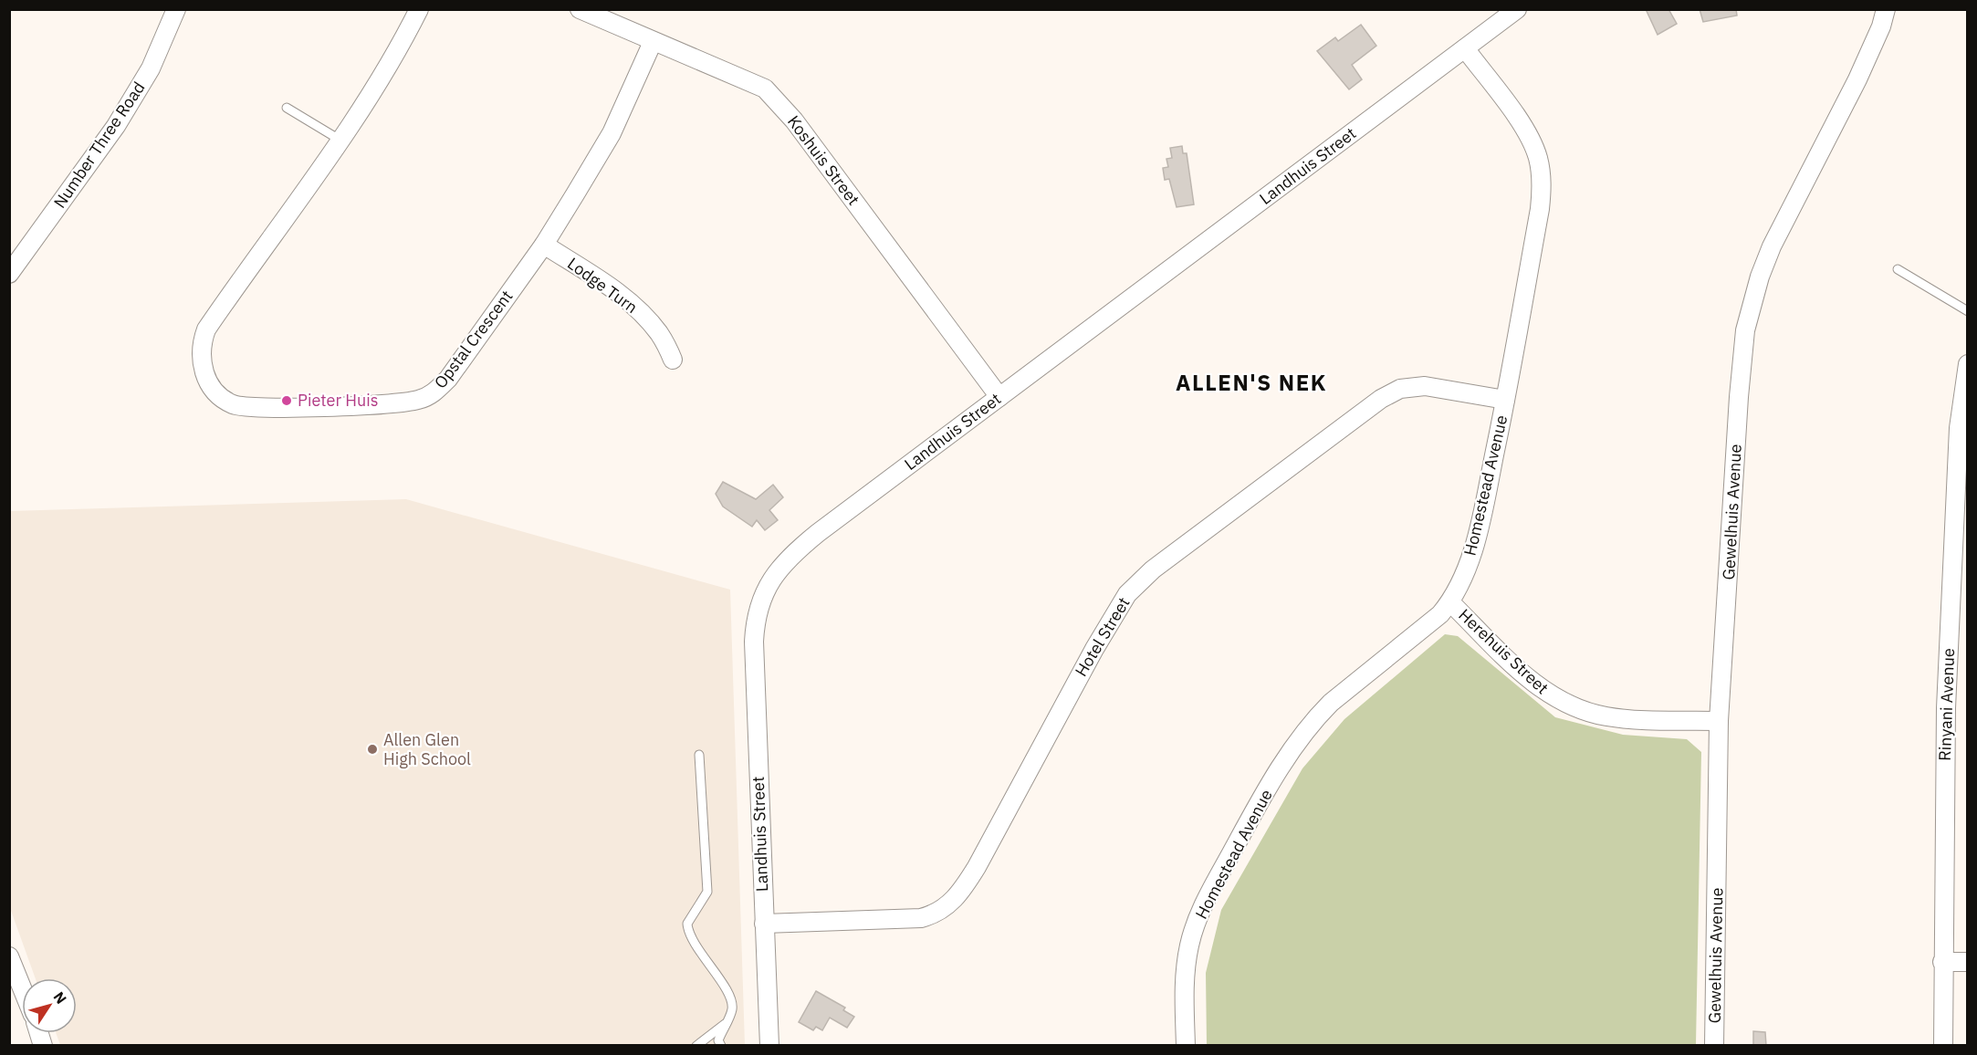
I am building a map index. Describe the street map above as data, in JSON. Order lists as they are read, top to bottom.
{
  "streets": {
    "street": [
      "Number Three Road",
      "Koshuis Street",
      "Landhuis Street",
      "Lodge Turn",
      "Opstal Crescent",
      "Homestead Avenue",
      "Gewelhuis Avenue",
      "Hotel Street",
      "Herehuis Street",
      "Rinyani Avenue"
    ]
  },
  "crossings": [
    ["Koshuis Street", "Landhuis Street"],
    ["Koshuis Street", "Opstal Crescent"],
    ["Landhuis Street", "Homestead Avenue"],
    ["Landhuis Street", "Hotel Street"],
    ["Lodge Turn", "Opstal Crescent"],
    ["Homestead Avenue", "Hotel Street"],
    ["Homestead Avenue", "Herehuis Street"],
    ["Gewelhuis Avenue", "Herehuis Street"]
  ],
  "districts": ["ALLEN'S NEK"],
  "places": ["Pieter Huis", "Allen Glen High School"],
  "north": "top right"
}
